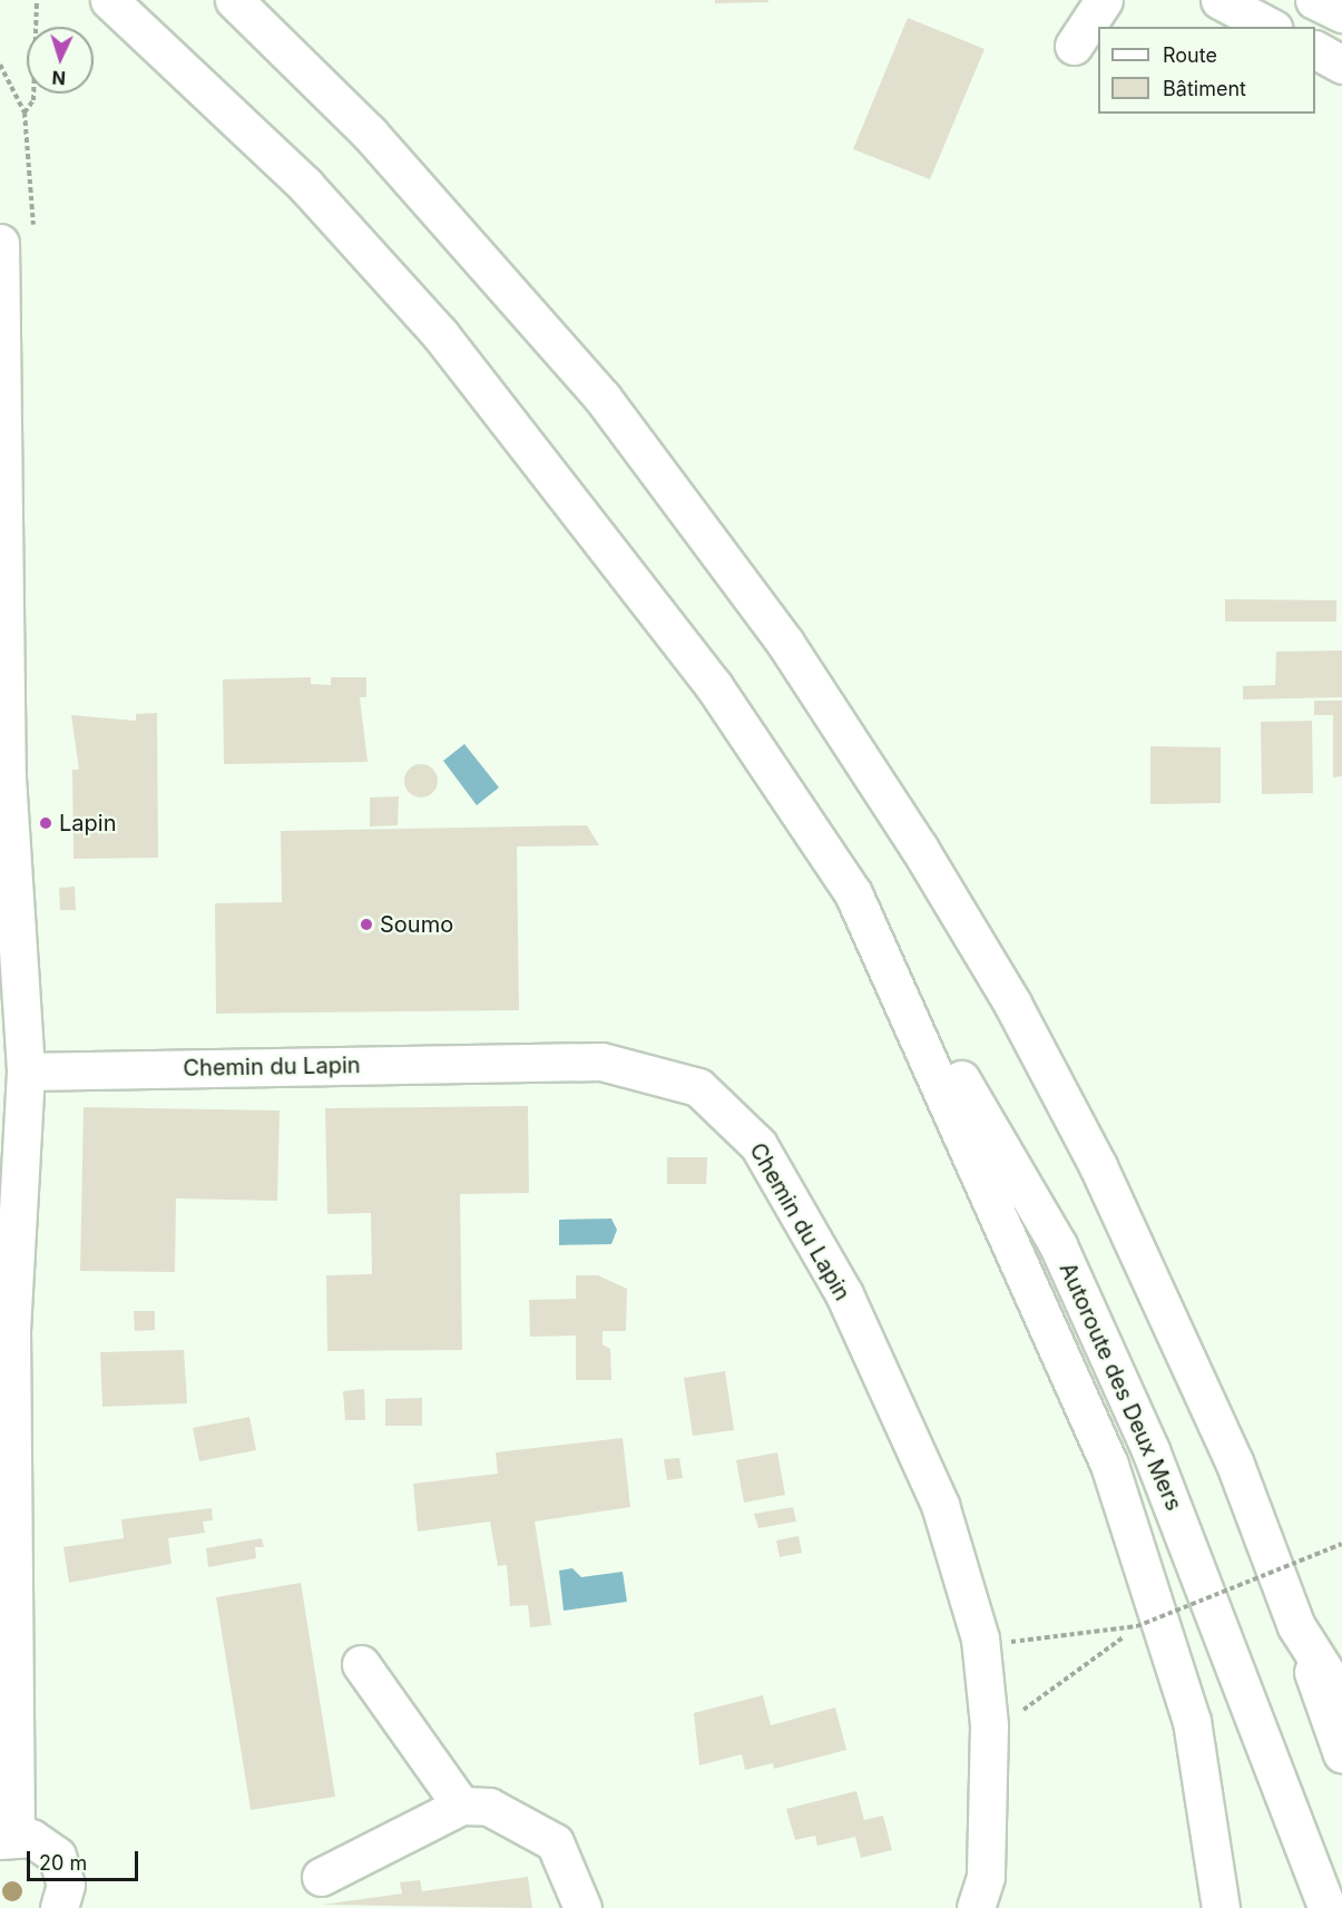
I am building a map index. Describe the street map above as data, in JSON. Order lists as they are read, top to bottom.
{
  "streets": {
    "main road": ["Chemin du Lapin", "Autoroute des Deux Mers"]
  },
  "places": ["Lapin", "Soumo"],
  "legend": ["Route", "Bâtiment"],
  "scale_bar": "20 m",
  "north": "bottom"
}
